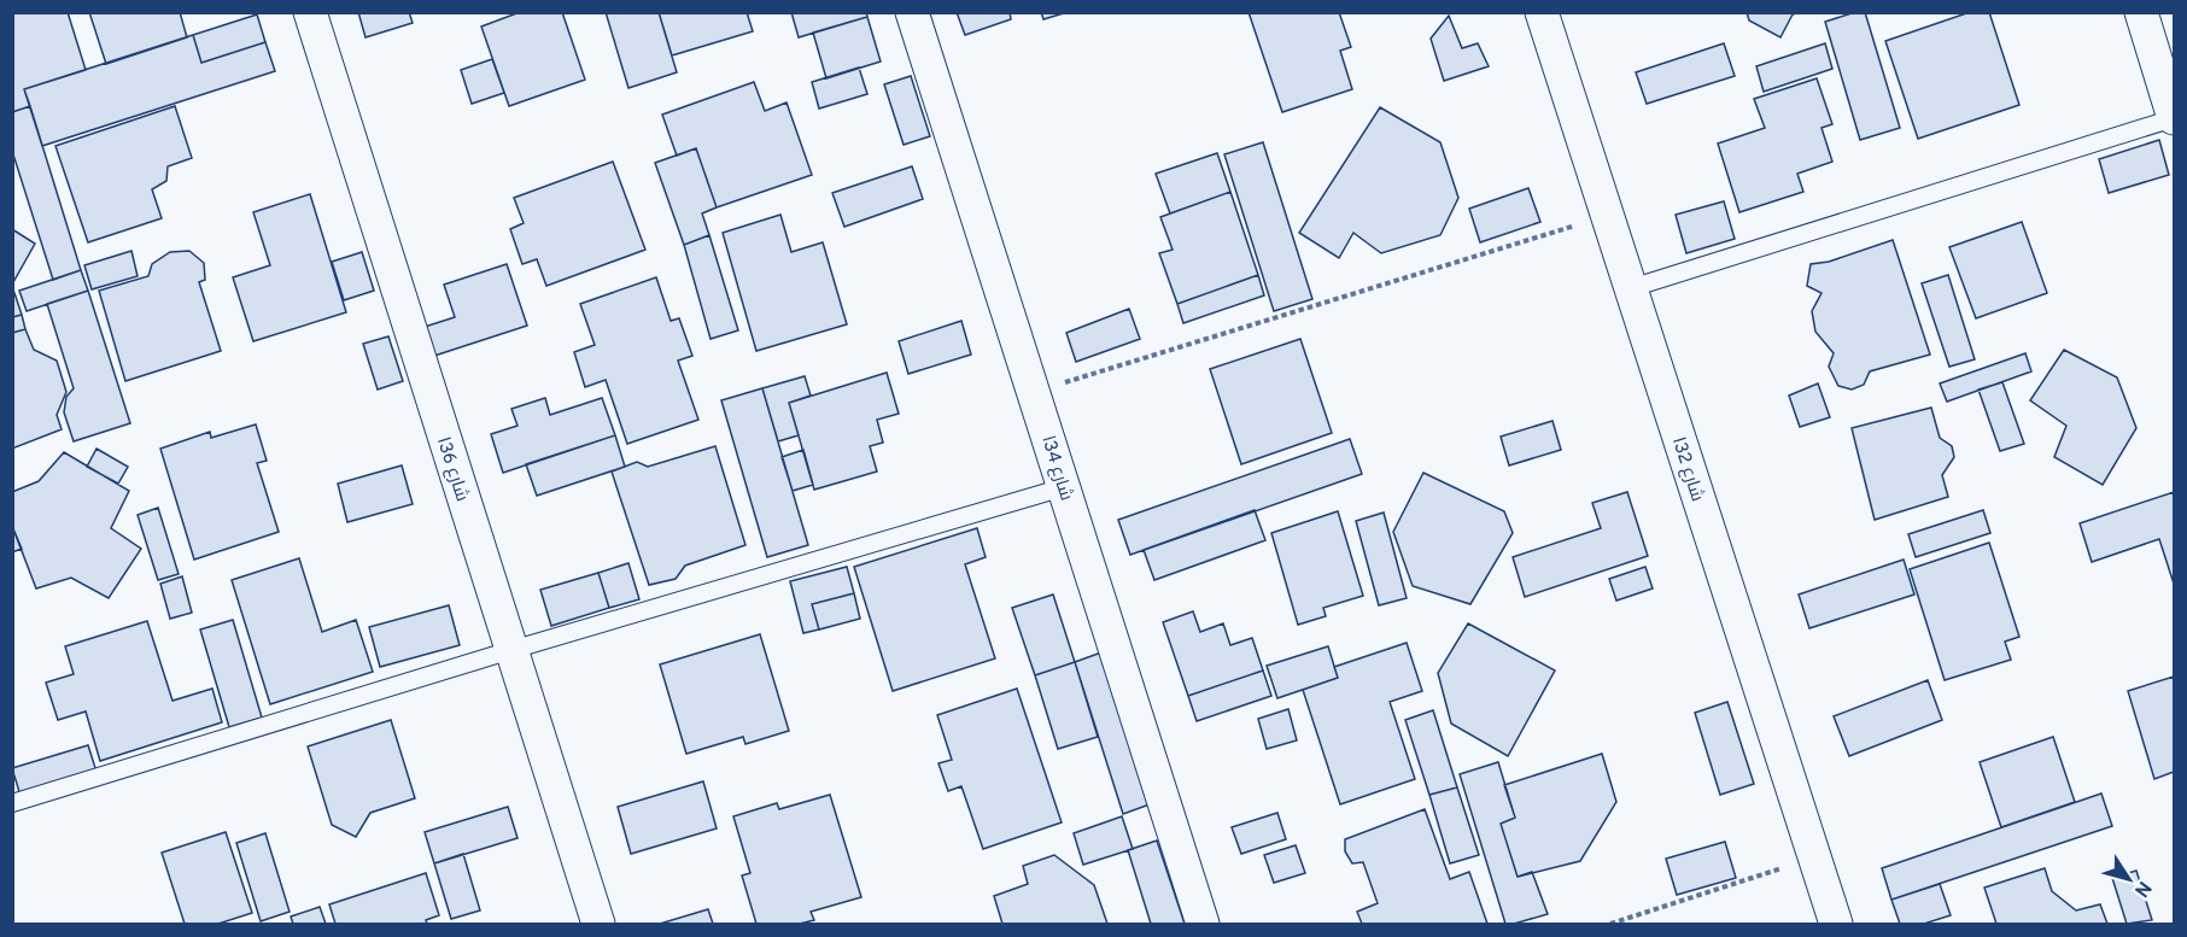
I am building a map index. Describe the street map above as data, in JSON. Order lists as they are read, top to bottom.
{
  "streets": {
    "street": ["شارع 34ا", "شارع 36ا", "شارع 32ا"]
  },
  "north": "bottom right"
}
